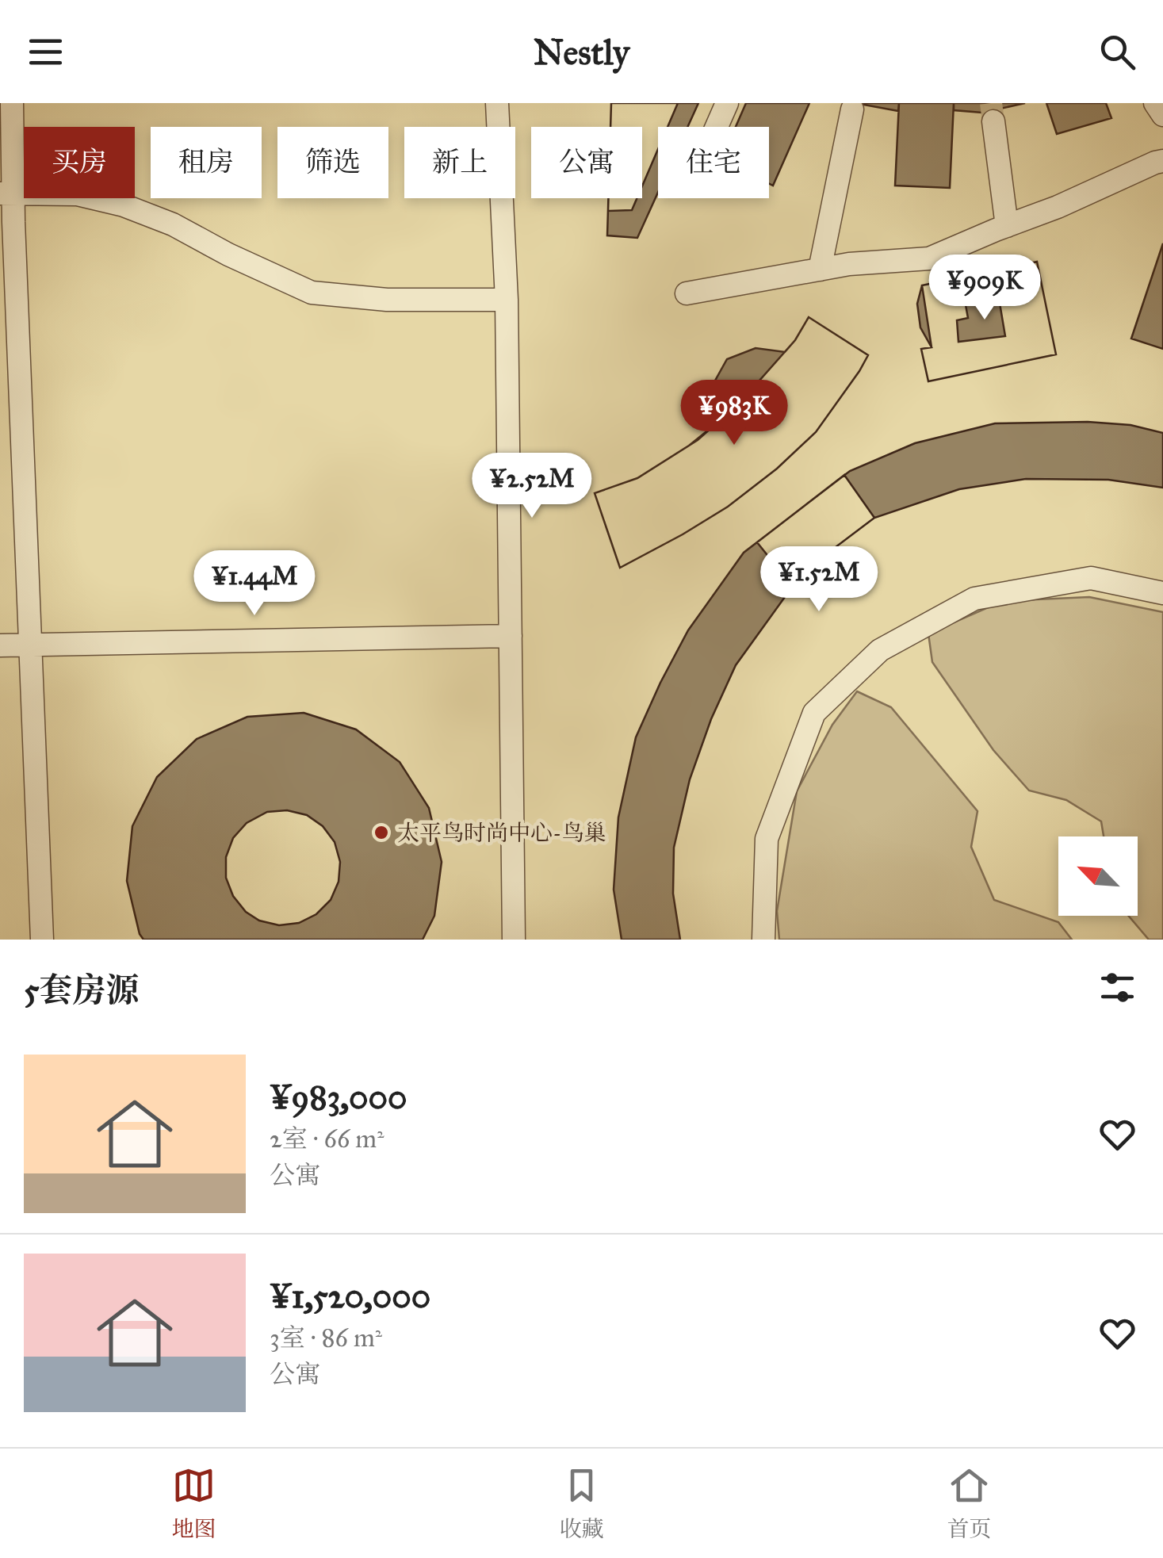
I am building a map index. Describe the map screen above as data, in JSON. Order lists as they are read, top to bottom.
{
  "places": ["太平鸟时尚中心-鸟巢"],
  "north": "top left",
  "page": {
    "header": "Nestly",
    "chip": [
      "买房",
      "租房",
      "筛选",
      "新上",
      "公寓",
      "住宅"
    ],
    "price": [
      "¥909K",
      "¥983K",
      "¥2.52M",
      "¥1.52M",
      "¥1.44M"
    ],
    "heading": "5套房源",
    "list": [
      {
        "name": "¥983,000",
        "note": "2室 · 66 m² · 公寓"
      },
      {
        "name": "¥1,520,000",
        "note": "3室 · 86 m² · 公寓"
      }
    ],
    "tabs": ["地图", "收藏", "首页"]
  }
}
